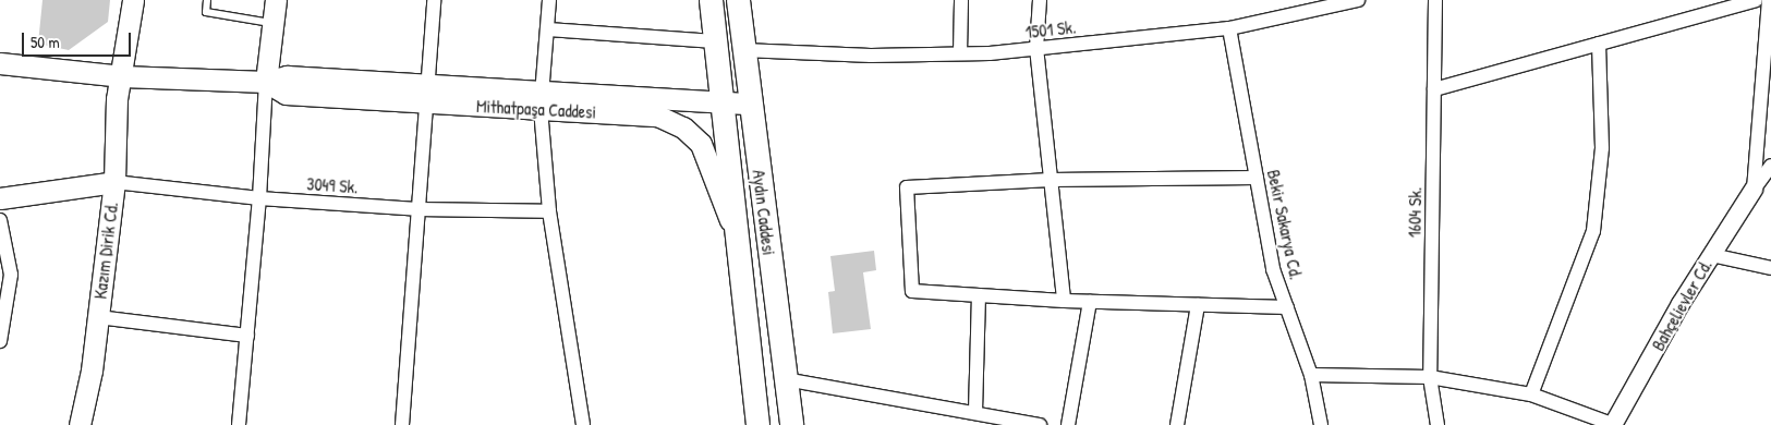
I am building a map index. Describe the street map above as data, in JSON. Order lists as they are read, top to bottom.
{
  "streets": {
    "highway": ["Aydın Caddesi"],
    "main road": ["Mithatpaşa Caddesi", "Kazım Dirik Cd."],
    "street": [
      "1501 Sk.",
      "3049 Sk.",
      "1604 Sk.",
      "Bekir Sakarya Cd.",
      "Bahçelievler Cd."
    ]
  },
  "crossings": [
    ["1501 Sk.", "Aydın Caddesi"],
    ["1501 Sk.", "Bekir Sakarya Cd."],
    ["Mithatpaşa Caddesi", "Aydın Caddesi"],
    ["Mithatpaşa Caddesi", "Kazım Dirik Cd."],
    ["3049 Sk.", "Kazım Dirik Cd."]
  ],
  "scale_bar": "50 m"
}
